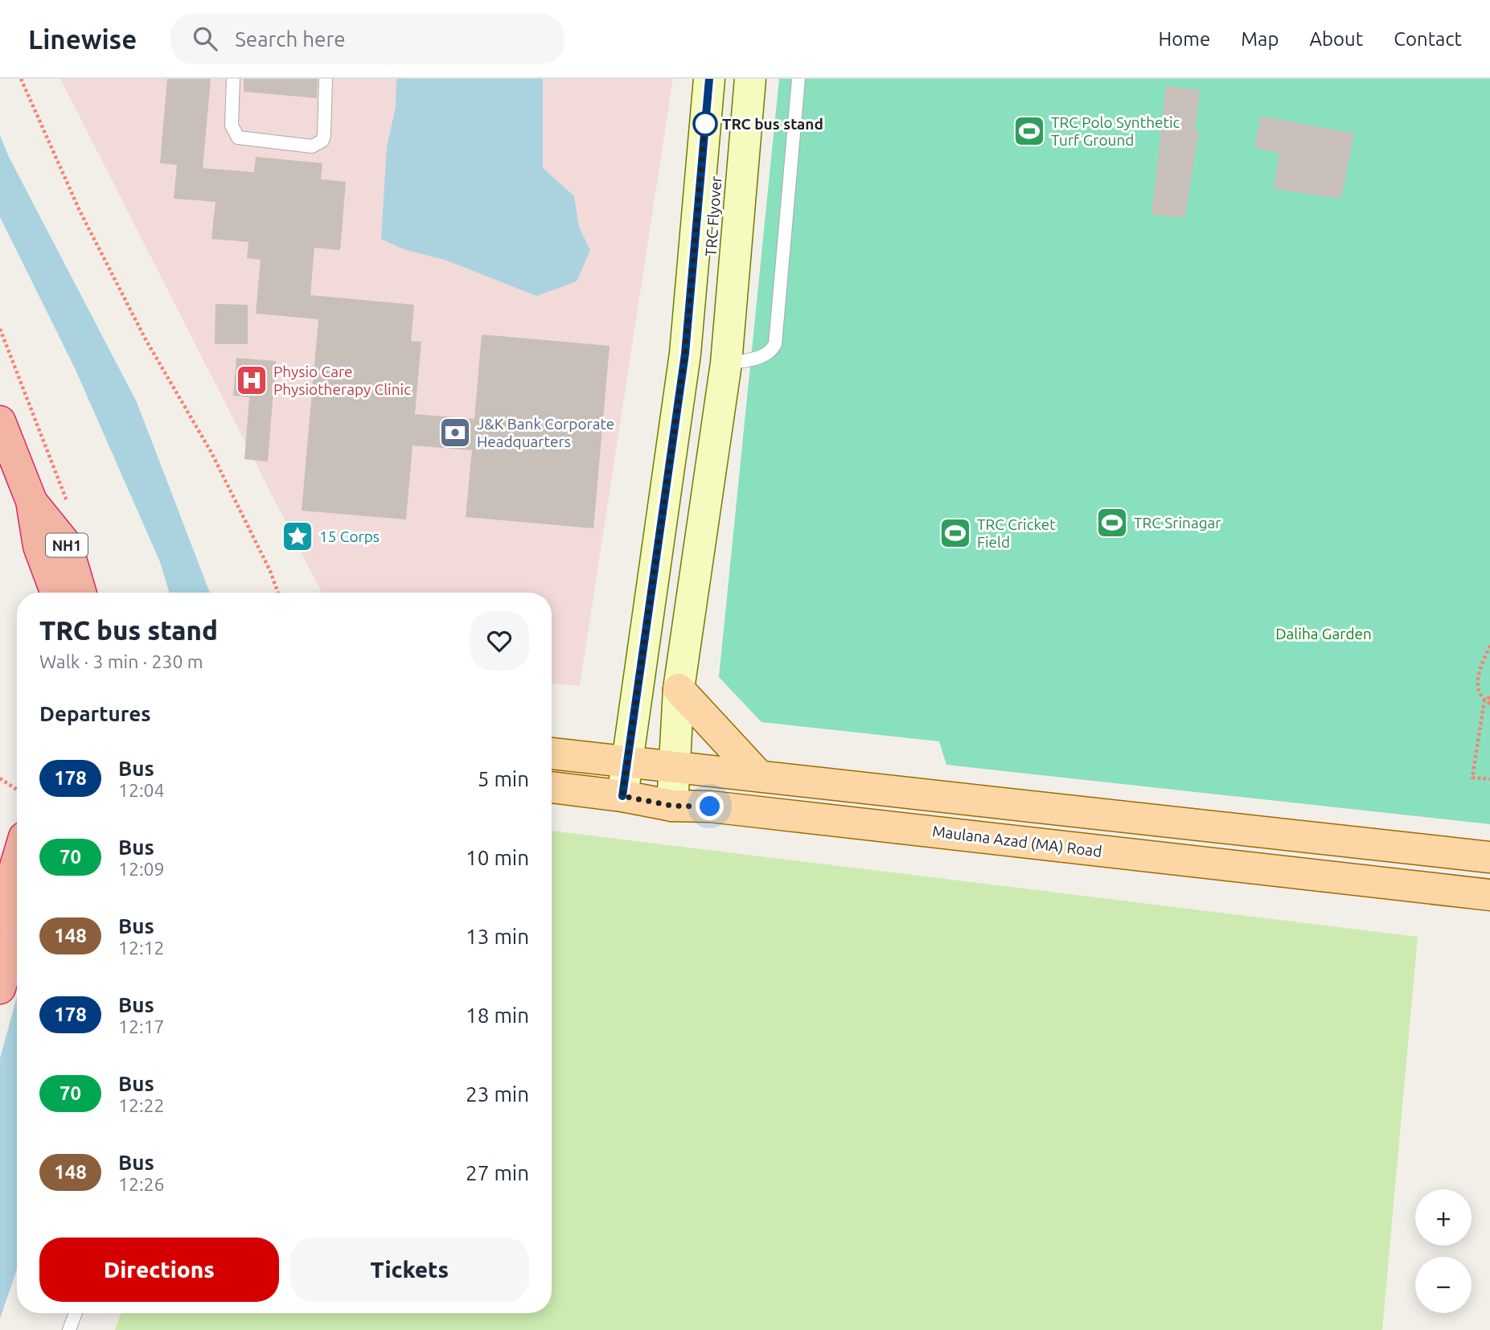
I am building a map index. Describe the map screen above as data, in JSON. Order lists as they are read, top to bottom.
{
  "streets": {
    "highway": ["NH1"],
    "main road": ["TRC Flyover", "Maulana Azad (MA) Road"]
  },
  "parks": ["Daliha Garden"],
  "places": {
    "other": ["TRC bus stand"],
    "sports": ["TRC Polo Synthetic Turf Ground", "TRC Srinagar", "TRC Cricket Field"],
    "hospital": ["Physio Care Physiotherapy Clinic"],
    "bank": ["J&K Bank Corporate Headquarters"],
    "place": ["15 Corps"]
  },
  "lines": ["bus line 178"],
  "page": {
    "header": "Linewise",
    "search": "Search here",
    "nav": [
      "Home",
      "Map",
      "About",
      "Contact"
    ],
    "heading": [
      ["TRC bus stand", "Walk · 3 min · 230 m"],
      "Departures"
    ],
    "list": [
      {
        "mark": "178",
        "name": "Bus",
        "note": "12:04",
        "value": "5 min"
      },
      {
        "mark": "70",
        "name": "Bus",
        "note": "12:09",
        "value": "10 min"
      },
      {
        "mark": "148",
        "name": "Bus",
        "note": "12:12",
        "value": "13 min"
      },
      {
        "mark": "178",
        "name": "Bus",
        "note": "12:17",
        "value": "18 min"
      },
      {
        "mark": "70",
        "name": "Bus",
        "note": "12:22",
        "value": "23 min"
      },
      {
        "mark": "148",
        "name": "Bus",
        "note": "12:26",
        "value": "27 min"
      }
    ],
    "map_buttons": ["+", "−"],
    "buttons": ["Directions", "Tickets"]
  }
}
